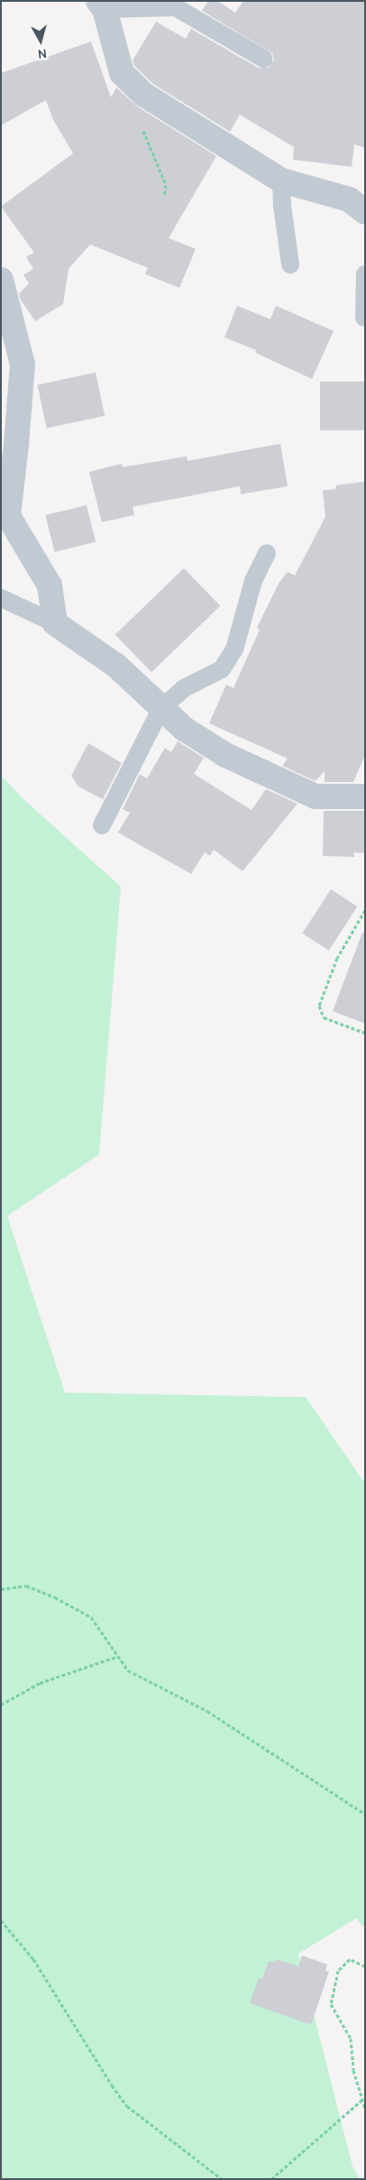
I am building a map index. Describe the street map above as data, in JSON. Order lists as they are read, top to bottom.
{
  "north": "bottom"
}
